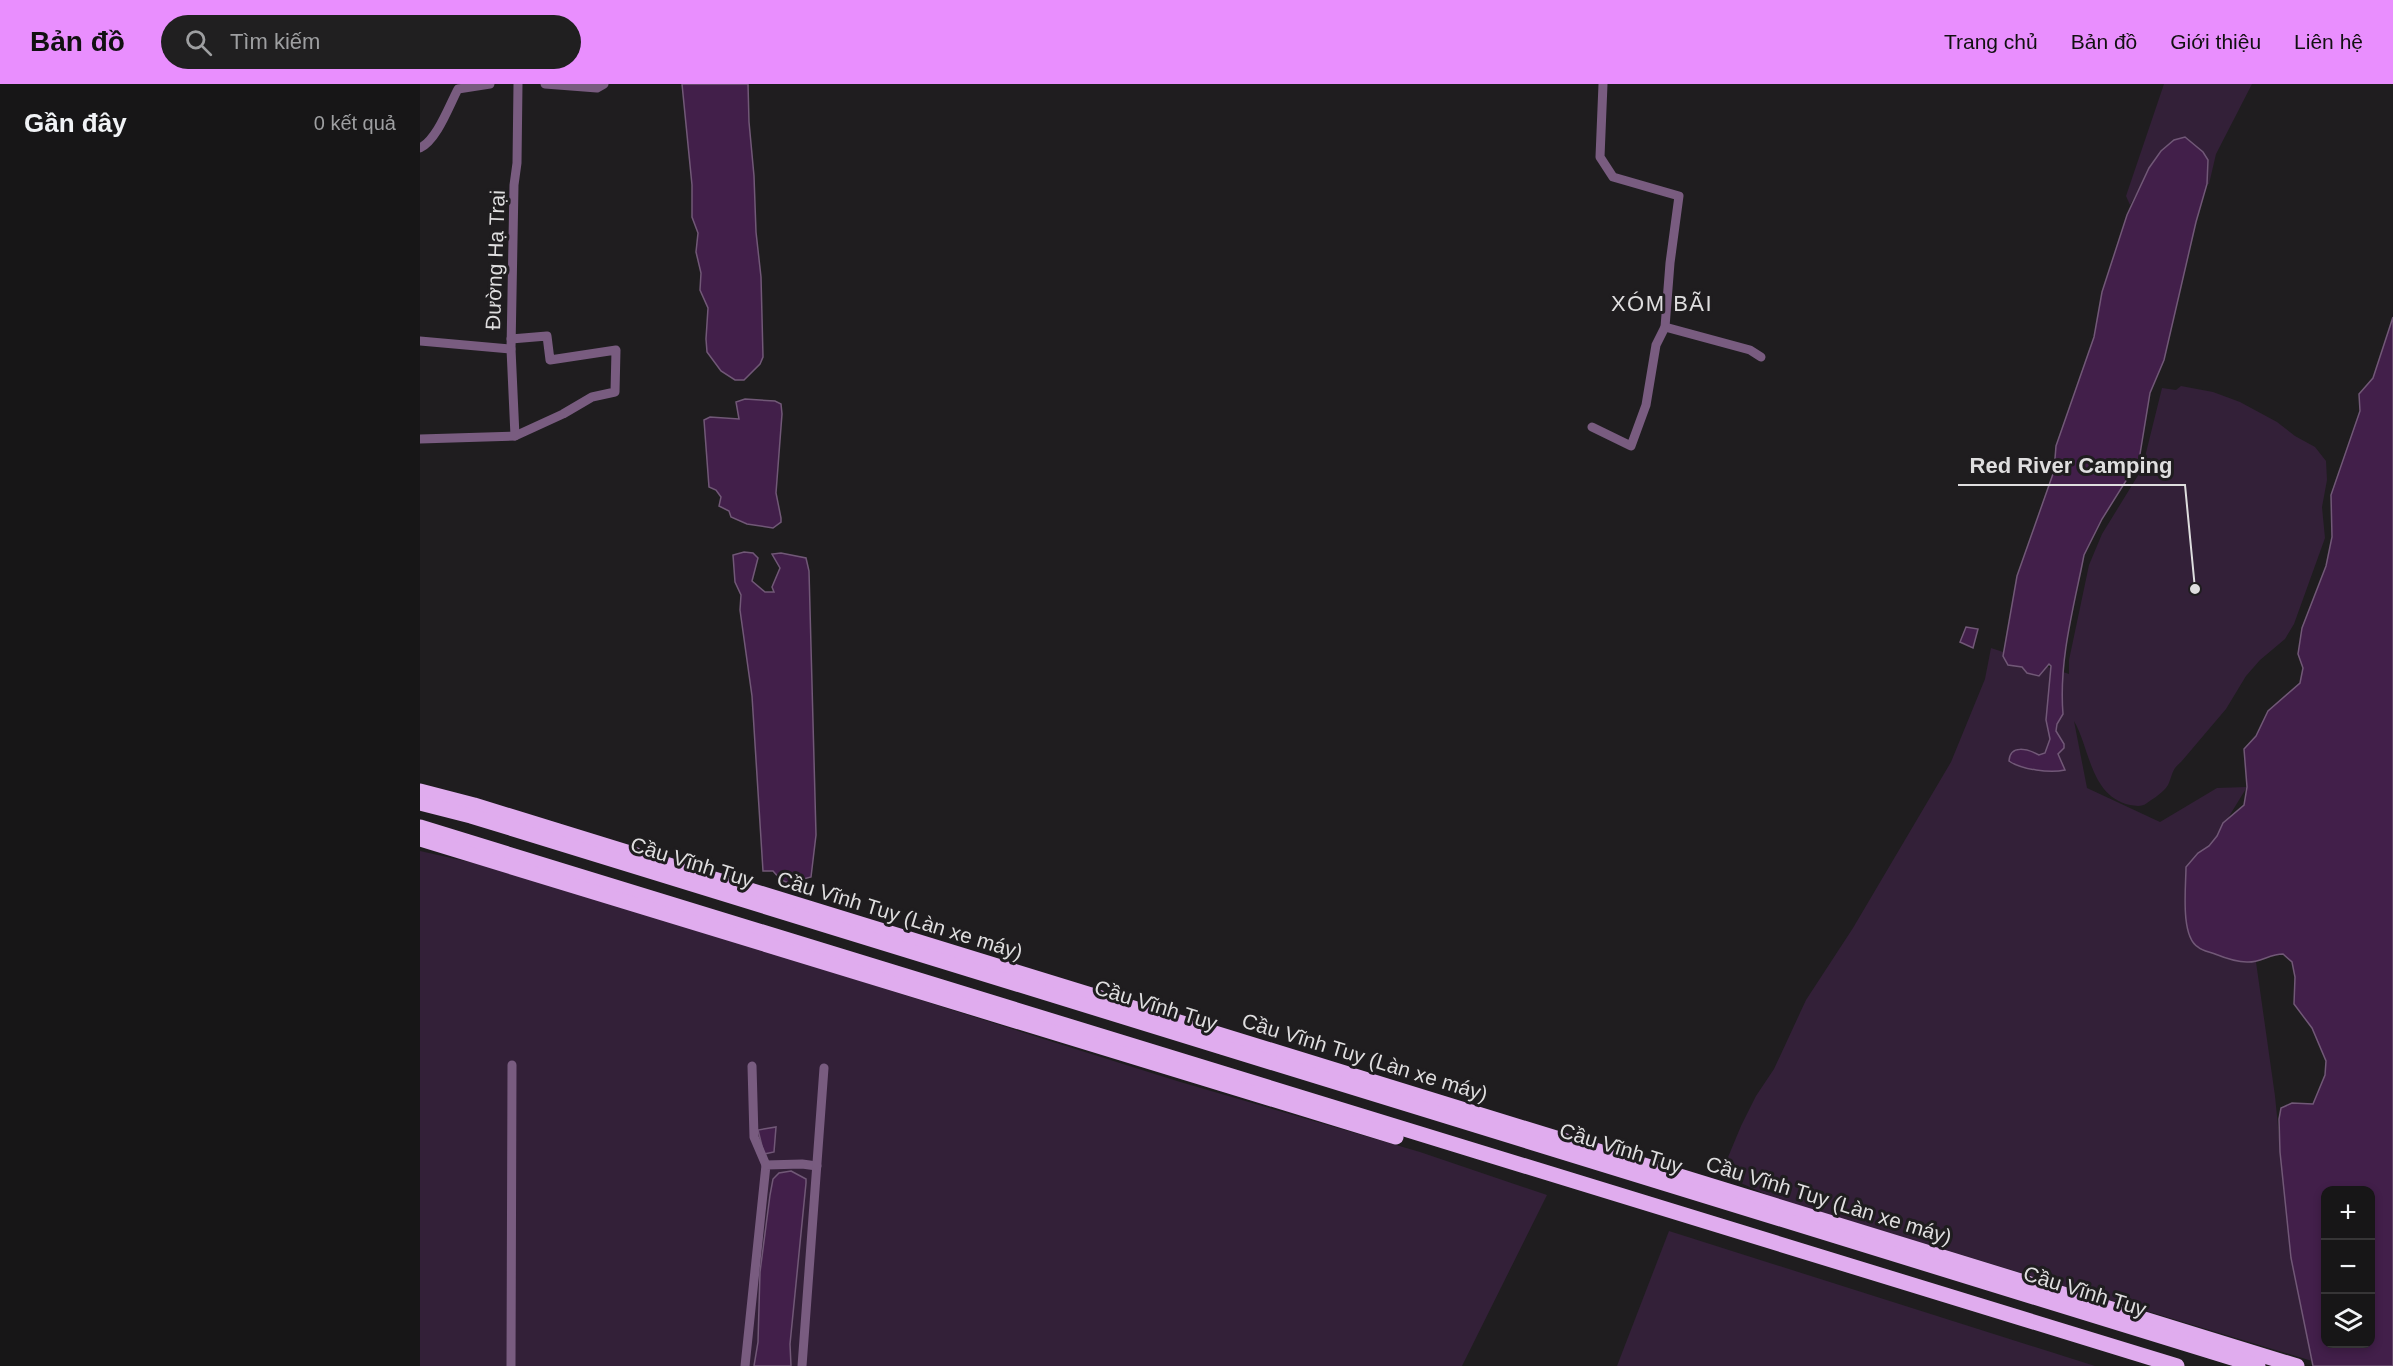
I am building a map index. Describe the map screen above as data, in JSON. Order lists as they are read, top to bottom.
{
  "streets": {
    "highway": ["Cầu Vĩnh Tuy", "Cầu Vĩnh Tuy (Làn xe máy)"],
    "street": ["Đường Hạ Trại"]
  },
  "districts": ["XÓM BÃI"],
  "places": ["Red River Camping"],
  "page": {
    "header": "Bản đồ",
    "search": "Tìm kiếm",
    "nav": [
      "Trang chủ",
      "Bản đồ",
      "Giới thiệu",
      "Liên hệ"
    ],
    "heading": ["Gần đây", "0 kết quả"],
    "map_buttons": ["+", "−"]
  }
}
